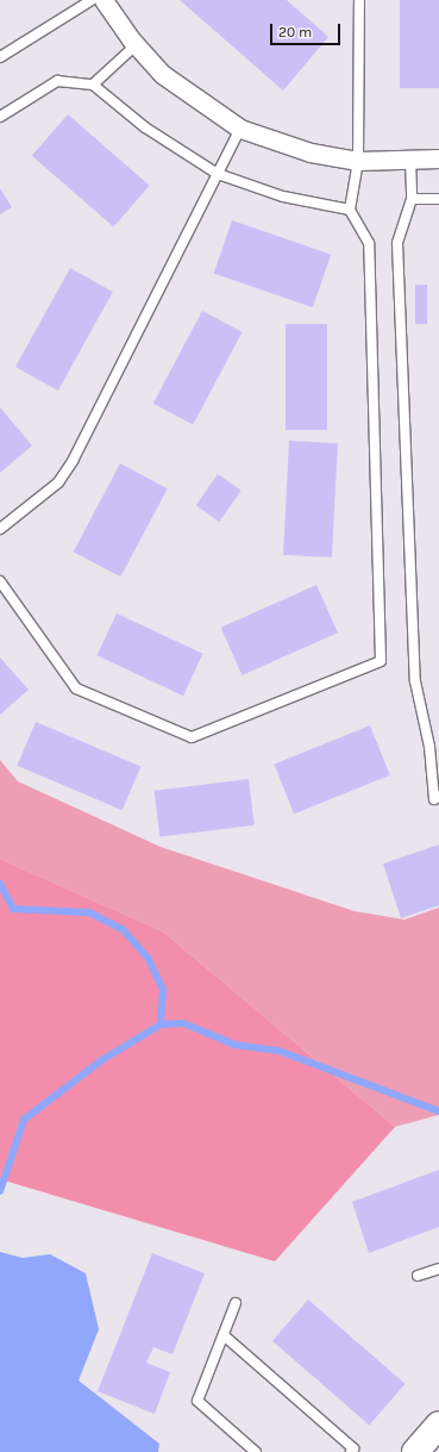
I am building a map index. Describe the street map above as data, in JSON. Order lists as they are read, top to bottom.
{
  "scale_bar": "20 m"
}
